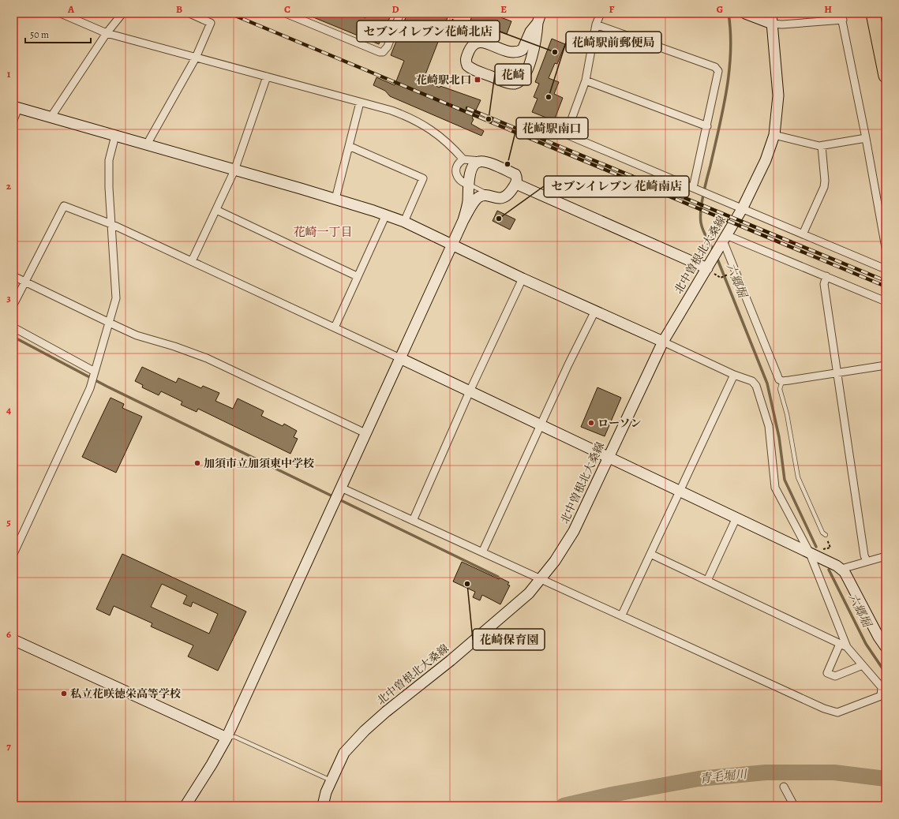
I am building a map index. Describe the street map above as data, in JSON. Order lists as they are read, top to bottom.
{
  "streets": {
    "street": ["北中曽根北大桑線"]
  },
  "districts": ["花崎一丁目"],
  "water": ["六郷堀", "青毛堀川"],
  "places": {
    "other": [
      "セブンイレブン花崎北店",
      "花崎駅前郵便局",
      "花崎",
      "花崎駅南口",
      "セブンイレブン 花崎南店",
      "ローソン",
      "加須市立加須東中学校",
      "花崎保育園",
      "私立花咲徳栄高等学校"
    ],
    "transit": ["花崎駅北口"]
  },
  "scale_bar": "50 m",
  "grid": {
    "columns": [
      "A",
      "B",
      "C",
      "D",
      "E",
      "F",
      "G",
      "H"
    ],
    "rows": [
      "1",
      "2",
      "3",
      "4",
      "5",
      "6",
      "7"
    ]
  }
}
